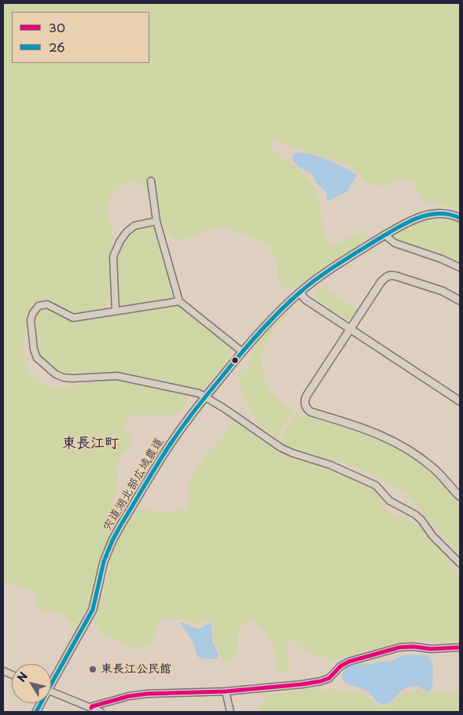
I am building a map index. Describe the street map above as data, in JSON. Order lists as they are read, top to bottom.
{
  "streets": {
    "street": ["宍道湖北部広域農道"]
  },
  "districts": ["東長江町"],
  "places": ["東長江公民館"],
  "lines": ["transit line 26", "transit line 30"],
  "legend": ["30", "26"],
  "north": "top left"
}
